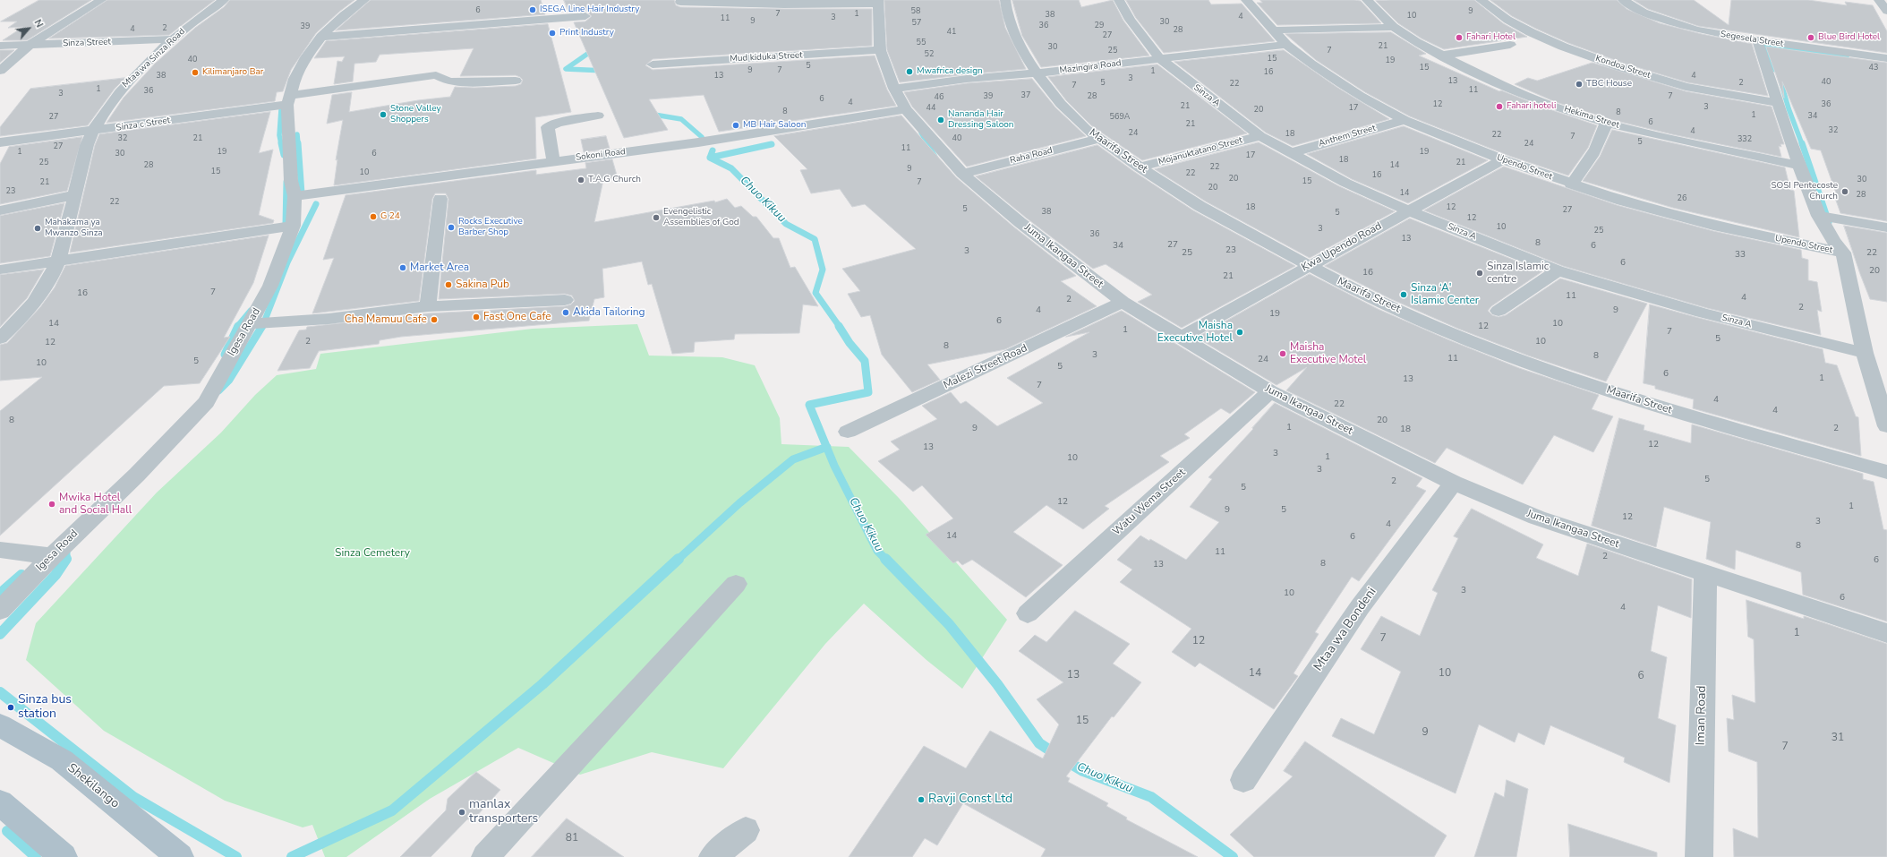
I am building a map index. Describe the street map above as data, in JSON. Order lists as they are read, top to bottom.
{
  "streets": {
    "main road": ["Shekilango"],
    "street": [
      "Segesela Street",
      "Sinza Street",
      "Mud kiduka Street",
      "Mtaa wa Sinza Road",
      "Mazingira Road",
      "Kondoa Street",
      "Sinza A",
      "Hekima Street",
      "Sinza c Street",
      "Anthem Street",
      "Maarifa Street",
      "Mojanuktatano Street",
      "Sokoni Road",
      "Raha Road",
      "Upendo Street",
      "Kwa Upendo Road",
      "Juma Ikangaa Street",
      "Igesa Road",
      "Malezi Street Road",
      "Watu Wema Street",
      "Mtaa wa Bondeni",
      "Iman Road"
    ]
  },
  "crossings": [
    ["Sinza Street", "Mtaa wa Sinza Road"],
    ["Mud kiduka Street", "Juma Ikangaa Street"],
    ["Mtaa wa Sinza Road", "Sinza c Street"],
    ["Mazingira Road", "Sinza A"],
    ["Mazingira Road", "Maarifa Street"],
    ["Mazingira Road", "Upendo Street"],
    ["Mazingira Road", "Juma Ikangaa Street"],
    ["Sinza A", "Anthem Street"],
    ["Sinza A", "Mojanuktatano Street"],
    ["Sinza A", "Kwa Upendo Road"],
    ["Sinza c Street", "Igesa Road"],
    ["Anthem Street", "Upendo Street"],
    ["Maarifa Street", "Mojanuktatano Street"],
    ["Maarifa Street", "Raha Road"],
    ["Maarifa Street", "Kwa Upendo Road"],
    ["Sokoni Road", "Juma Ikangaa Street"],
    ["Sokoni Road", "Igesa Road"],
    ["Raha Road", "Juma Ikangaa Street"],
    ["Upendo Street", "Kwa Upendo Road"],
    ["Kwa Upendo Road", "Juma Ikangaa Street"],
    ["Juma Ikangaa Street", "Malezi Street Road"],
    ["Juma Ikangaa Street", "Watu Wema Street"],
    ["Juma Ikangaa Street", "Mtaa wa Bondeni"],
    ["Juma Ikangaa Street", "Iman Road"]
  ],
  "water": ["Chuo Kikuu"],
  "parks": ["Sinza Cemetery"],
  "places": [
    "ISEGA Line Hair Industry",
    "Print Industry",
    "Fahari Hotel",
    "Blue Bird Hotel",
    "Mwafrica design",
    "Kilimanjaro Bar",
    "TBC House",
    "Fahari hoteli",
    "Stone Valley Shoppers",
    "Nananda Hair Dressing Saloon",
    "MB Hair Saloon",
    "T.A.G Church",
    "SOSI Pentecoste Church",
    "G 24",
    "Evengelistic Assemblies of God",
    "Rocks Executive Barber Shop",
    "Mahakama ya Mwanzo Sinza",
    "Market Area",
    "Sinza Islamic centre",
    "Sakina Pub",
    "Sinza ‘A' Islamic Center",
    "Akida Tailoring",
    "Fast One Cafe",
    "Cha Mamuu Cafe",
    "Maisha Executive Hotel",
    "Maisha Executive Motel",
    "Mwika Hotel and Social Hall",
    "Sinza bus station",
    "Ravji Const Ltd",
    "manlax transporters"
  ],
  "house_numbers": [
    "6",
    "58",
    "9",
    "7",
    "1",
    "38",
    "10",
    "4",
    "3",
    "11",
    "9",
    "30",
    "57",
    "36",
    "29",
    "39",
    "2",
    "4",
    "28",
    "41",
    "27",
    "55",
    "21",
    "30",
    "25",
    "7",
    "52",
    "15",
    "40",
    "19",
    "5",
    "15",
    "43",
    "9",
    "7",
    "1",
    "16",
    "38",
    "13",
    "4",
    "3",
    "13",
    "40",
    "5",
    "2",
    "22",
    "7",
    "1",
    "11",
    "36",
    "3",
    "37",
    "39",
    "28",
    "7",
    "46",
    "6",
    "4",
    "12",
    "36",
    "21",
    "3",
    "44",
    "17",
    "20",
    "8",
    "8",
    "1",
    "34",
    "27",
    "569A",
    "6",
    "21",
    "32",
    "4",
    "24",
    "18",
    "22",
    "7",
    "32",
    "21",
    "40",
    "332",
    "5",
    "24",
    "27",
    "11",
    "1",
    "19",
    "19",
    "30",
    "6",
    "17",
    "18",
    "25",
    "21",
    "28",
    "14",
    "22",
    "9",
    "15",
    "10",
    "22",
    "16",
    "20",
    "30",
    "15",
    "21",
    "7",
    "20",
    "23",
    "14",
    "28",
    "26",
    "22",
    "18",
    "12",
    "5",
    "27",
    "38",
    "5",
    "12",
    "10",
    "3",
    "25",
    "36",
    "13",
    "8",
    "27",
    "34",
    "6",
    "23",
    "3",
    "25",
    "22",
    "33",
    "6",
    "20",
    "16",
    "21",
    "7",
    "16",
    "11",
    "4",
    "2",
    "2",
    "4",
    "9",
    "19",
    "6",
    "14",
    "10",
    "12",
    "1",
    "7",
    "5",
    "2",
    "10",
    "12",
    "8",
    "3",
    "8",
    "11",
    "24",
    "5",
    "10",
    "5",
    "6",
    "1",
    "13",
    "7",
    "4",
    "22",
    "4",
    "8",
    "20",
    "1",
    "9",
    "2",
    "18",
    "12",
    "13",
    "3",
    "1",
    "10",
    "3",
    "5",
    "2",
    "5",
    "12",
    "1",
    "9",
    "5",
    "12",
    "3",
    "4",
    "14",
    "6",
    "8",
    "11",
    "2",
    "6",
    "8",
    "13",
    "3",
    "10",
    "6",
    "4",
    "1",
    "7",
    "12",
    "14",
    "10",
    "13",
    "6",
    "15",
    "9",
    "31",
    "7",
    "81"
  ],
  "north": "top right"
}
